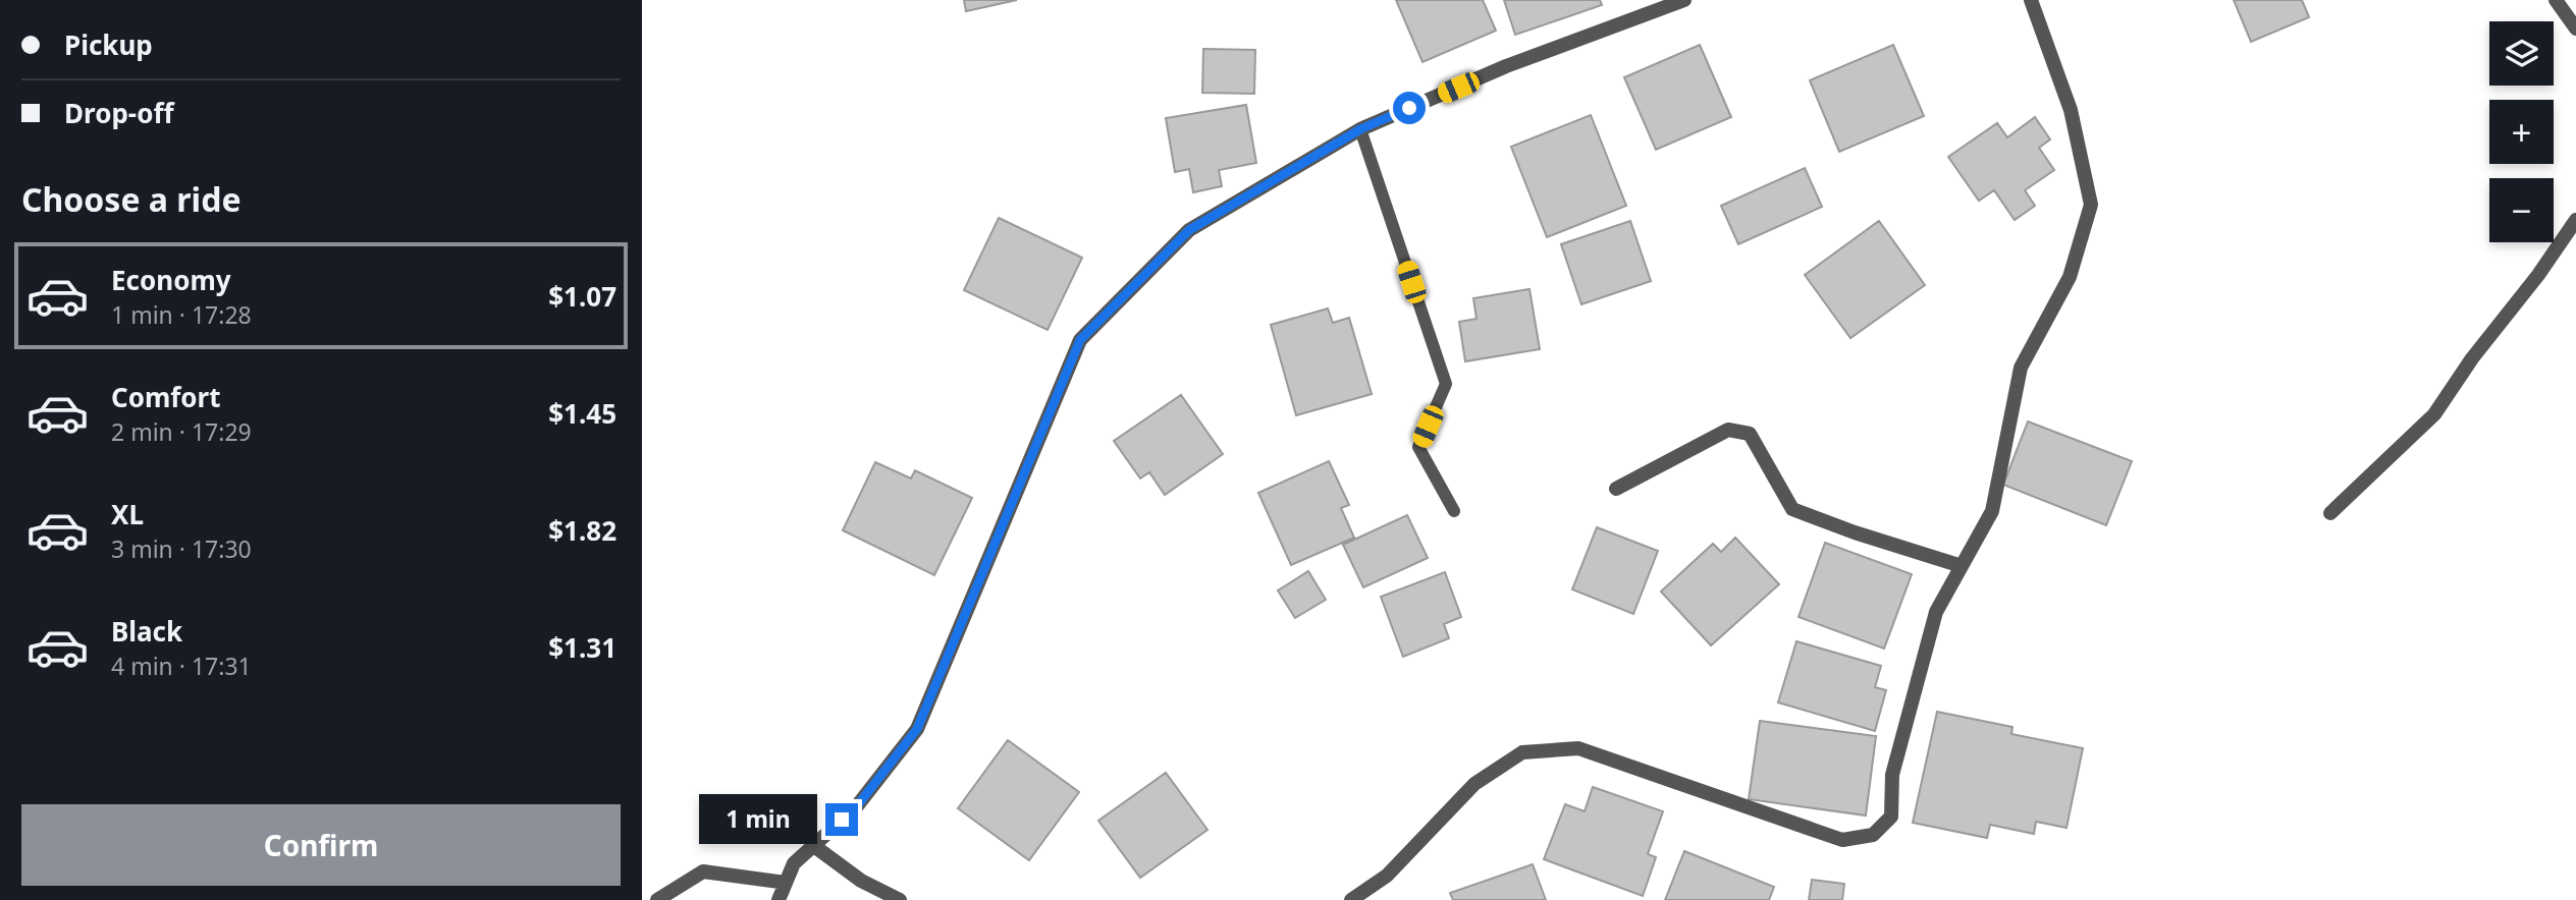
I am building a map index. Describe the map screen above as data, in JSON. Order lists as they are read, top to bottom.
{
  "page": {
    "banner": ["Pickup", "Drop-off"],
    "map_buttons": ["+", "−"],
    "heading": "Choose a ride",
    "list": [
      {
        "name": "Economy",
        "note": "1 min · 17:28",
        "value": "$1.07"
      },
      {
        "name": "Comfort",
        "note": "2 min · 17:29",
        "value": "$1.45"
      },
      {
        "name": "XL",
        "note": "3 min · 17:30",
        "value": "$1.82"
      },
      {
        "name": "Black",
        "note": "4 min · 17:31",
        "value": "$1.31"
      }
    ],
    "buttons": "Confirm",
    "bubble": "1 min"
  }
}
